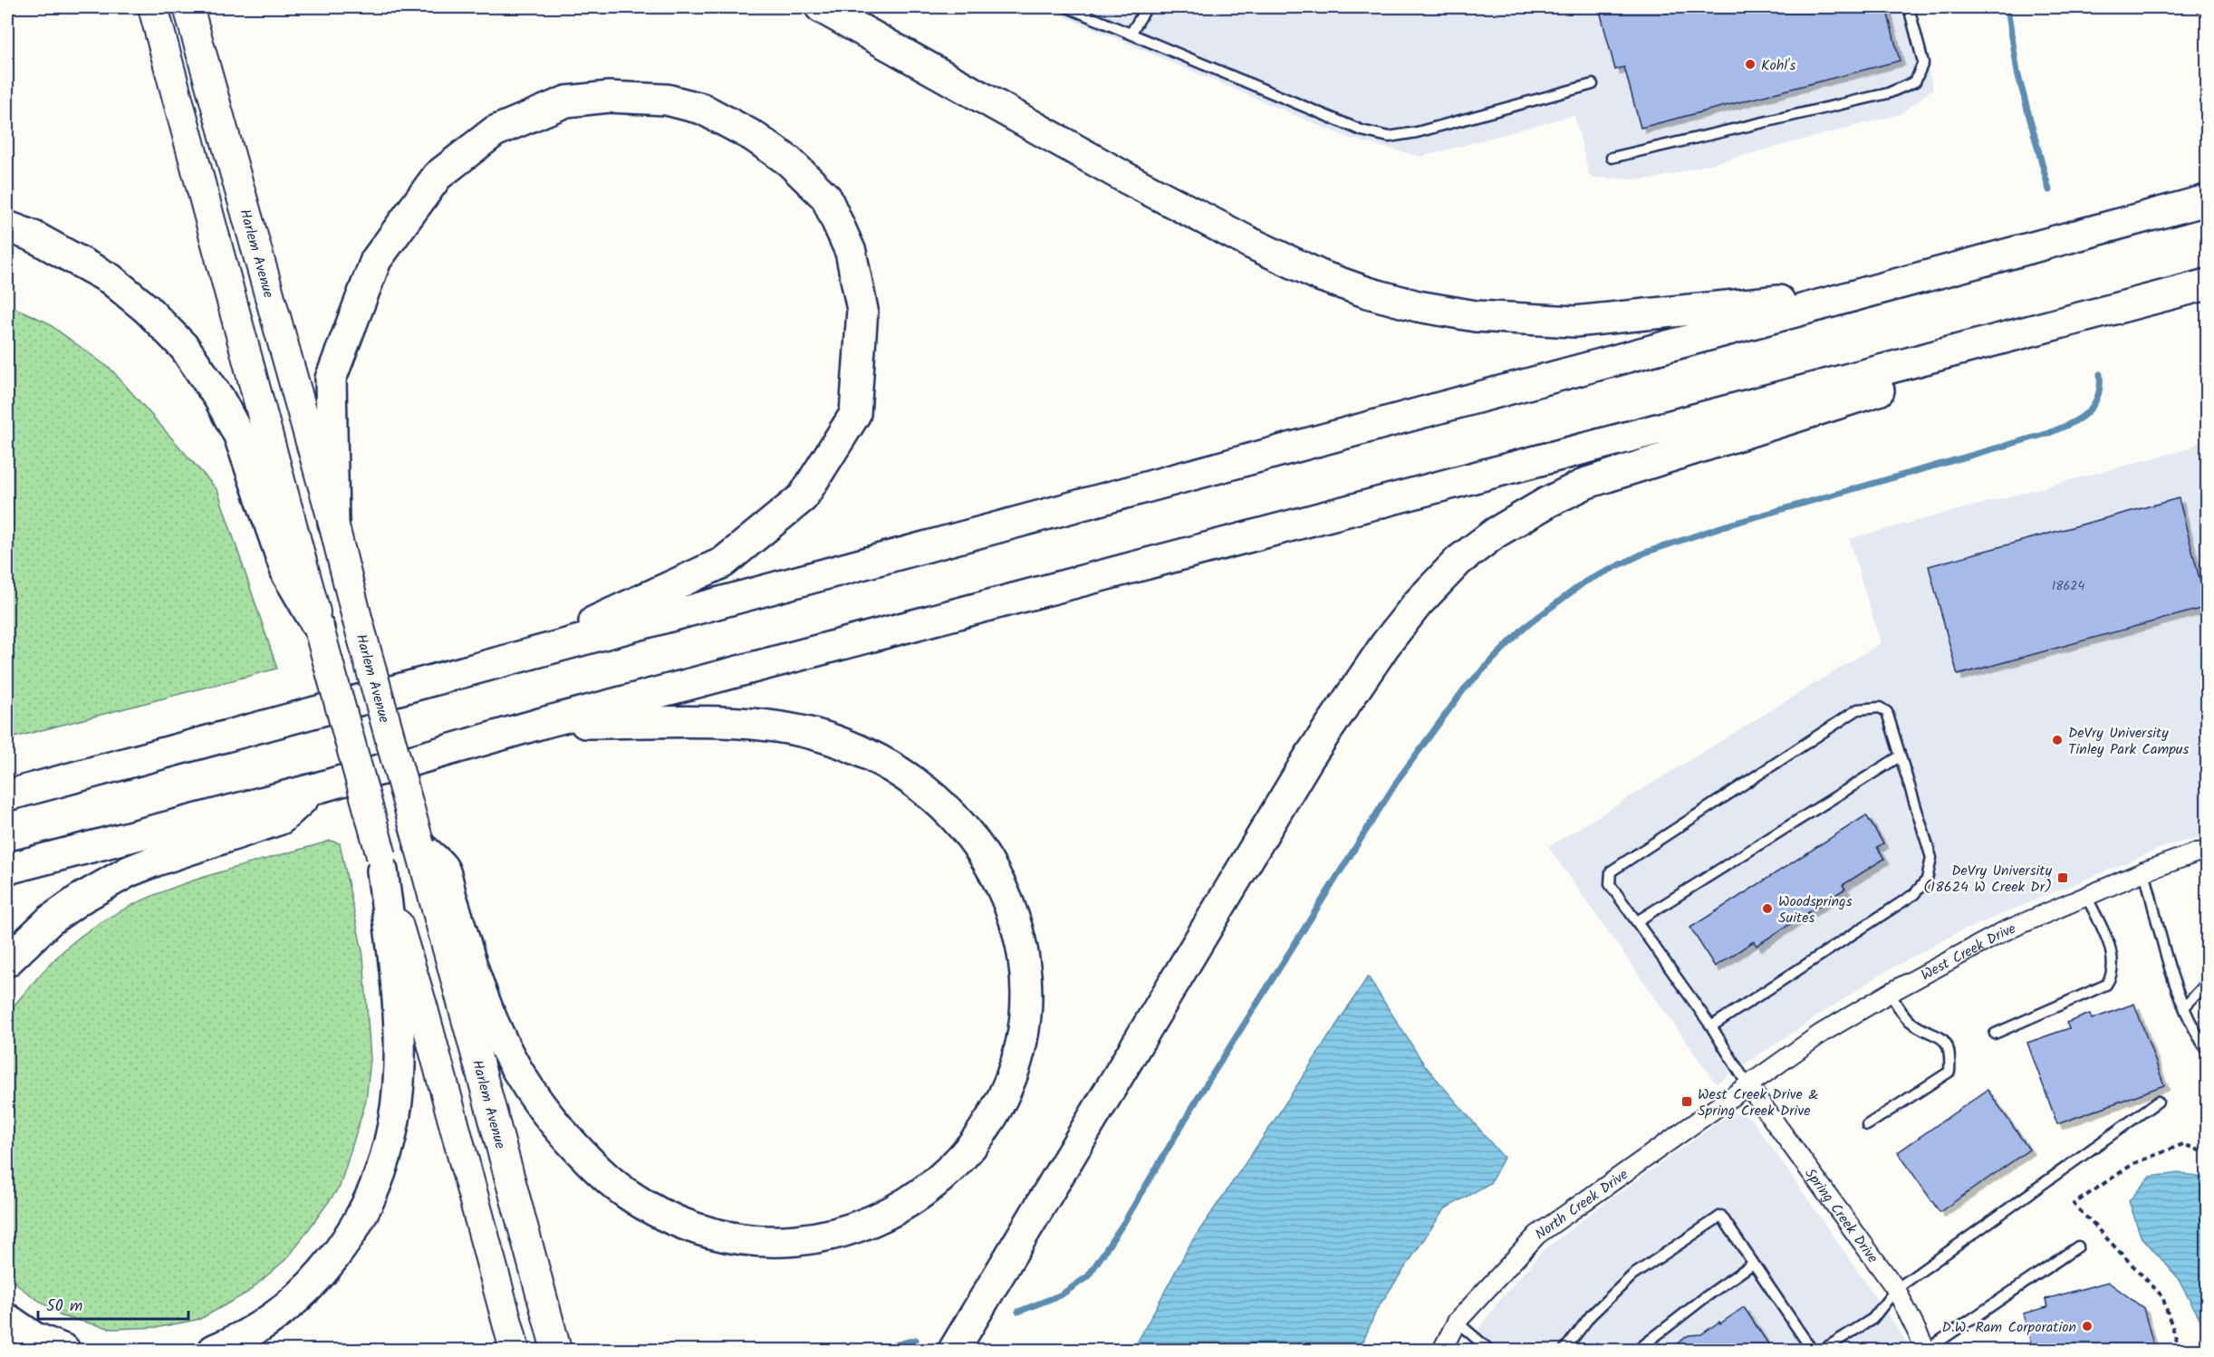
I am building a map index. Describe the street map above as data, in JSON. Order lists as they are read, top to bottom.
{
  "streets": {
    "main road": ["Harlem Avenue"],
    "street": ["West Creek Drive", "North Creek Drive", "Spring Creek Drive"]
  },
  "crossings": [
    ["West Creek Drive", "North Creek Drive"],
    ["West Creek Drive", "Spring Creek Drive"],
    ["North Creek Drive", "Spring Creek Drive"]
  ],
  "places": {
    "other": [
      "Kohl's",
      "DeVry University Tinley Park Campus",
      "Woodsprings Suites",
      "D.W. Ram Corporation"
    ],
    "transit": ["DeVry University (18624 W Creek Dr)", "West Creek Drive & Spring Creek Drive"]
  },
  "house_numbers": ["18624"],
  "scale_bar": "50 m"
}
